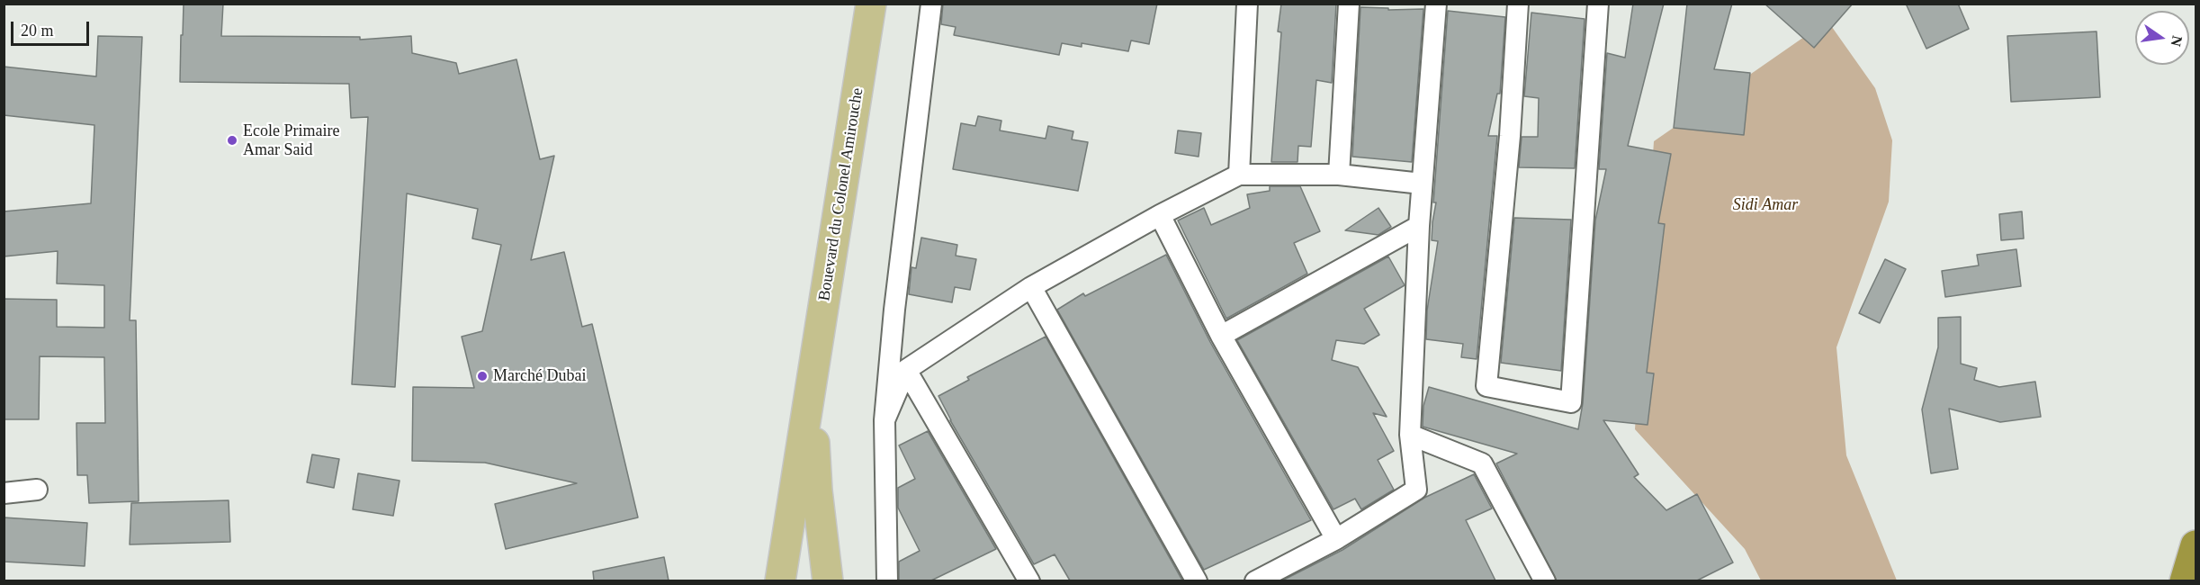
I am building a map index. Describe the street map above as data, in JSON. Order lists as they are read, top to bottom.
{
  "streets": {
    "main road": ["Bouevard du Colonel Amirouche"]
  },
  "parks": ["Sidi Amar"],
  "places": ["Ecole Primaire Amar Said", "Marché Dubai"],
  "scale_bar": "20 m",
  "north": "right"
}
